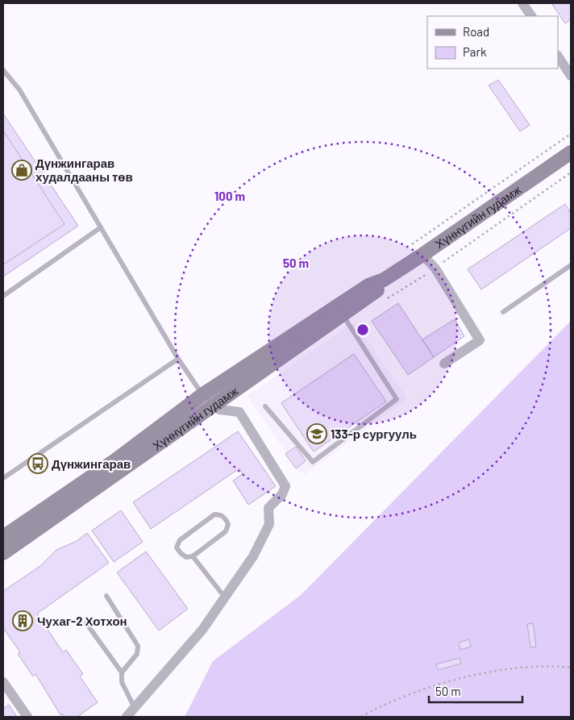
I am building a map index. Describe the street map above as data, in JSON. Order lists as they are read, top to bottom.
{
  "streets": {
    "main road": ["Хүннүгийн гудамж"]
  },
  "places": {
    "shop": ["Дүнжингарав худалдааны төв"],
    "school or university": ["133-р сургууль"],
    "bus stop": ["Дүнжингарав"],
    "building": ["Чухаг-2 Хотхон"]
  },
  "legend": ["Road", "Park"],
  "scale_bar": "50 m",
  "rings": ["100 m", "50 m"]
}
